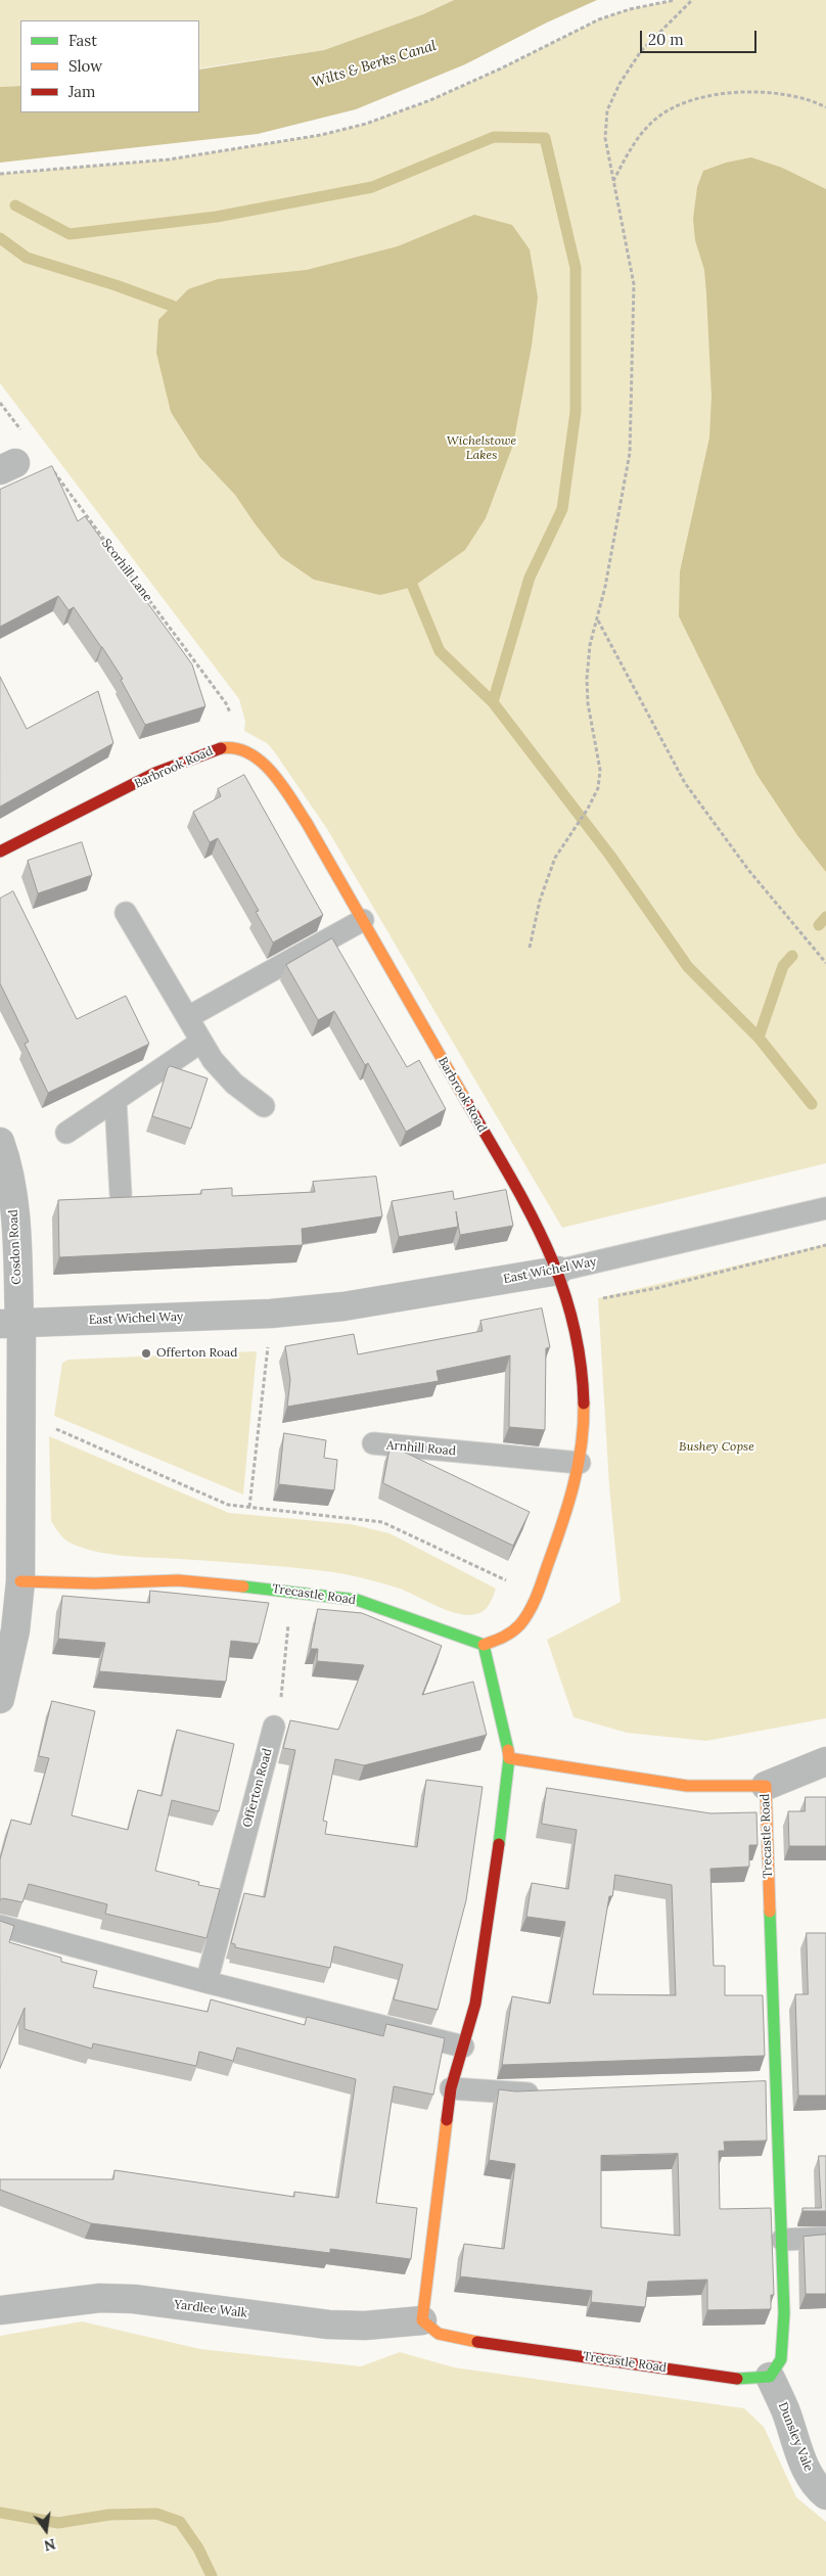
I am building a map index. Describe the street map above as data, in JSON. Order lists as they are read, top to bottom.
{
  "streets": {
    "street": [
      "Barbrook Road",
      "Cosdon Road",
      "East Wichel Way",
      "Trecastle Road",
      "Yardlee Walk",
      "Dunsley Vale"
    ],
    "lane": ["Arnhill Road", "Offerton Road"],
    "path": ["Scorhill Lane"]
  },
  "crossings": [
    ["Scorhill Lane", "Barbrook Road"],
    ["Barbrook Road", "East Wichel Way"],
    ["Cosdon Road", "East Wichel Way"],
    ["Trecastle Road", "Yardlee Walk"],
    ["Trecastle Road", "Dunsley Vale"]
  ],
  "water": ["Wilts & Berks Canal"],
  "parks": ["Wichelstowe Lakes", "Bushey Copse"],
  "places": ["Offerton Road"],
  "legend": ["Fast", "Slow", "Jam"],
  "scale_bar": "20 m",
  "north": "bottom"
}
